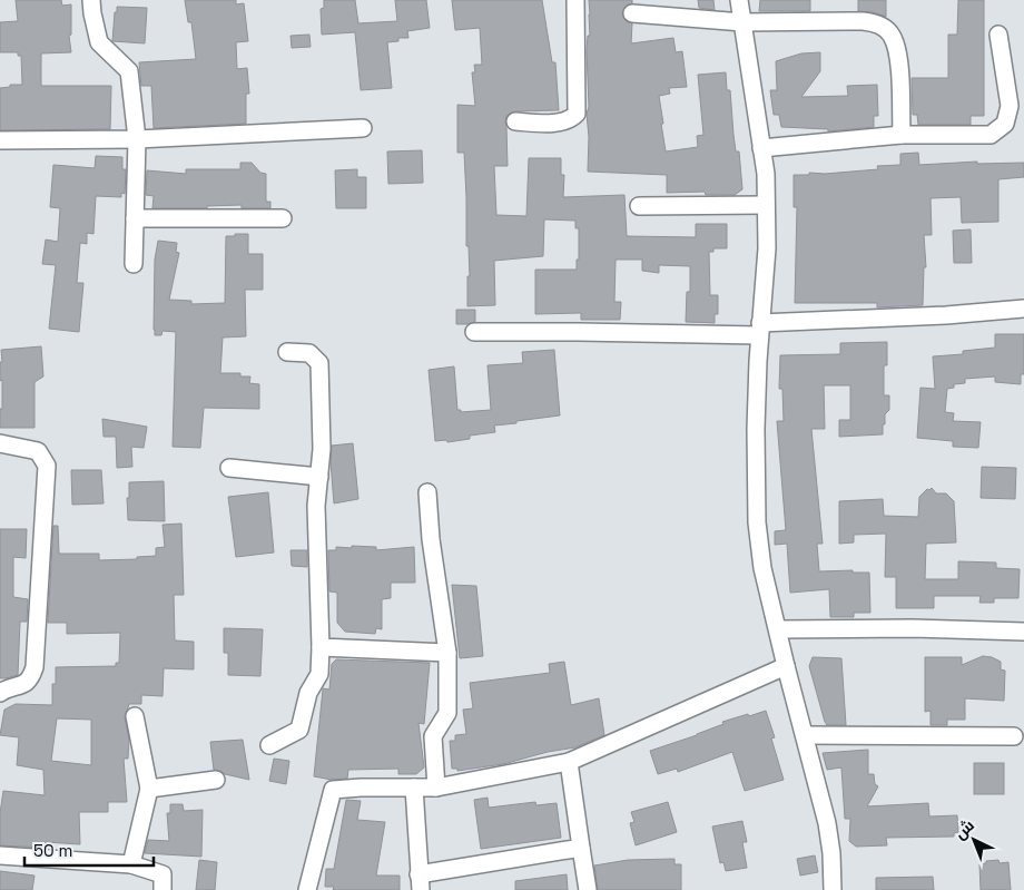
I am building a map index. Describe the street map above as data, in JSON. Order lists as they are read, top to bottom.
{
  "scale_bar": "50 m",
  "north": "top left"
}
